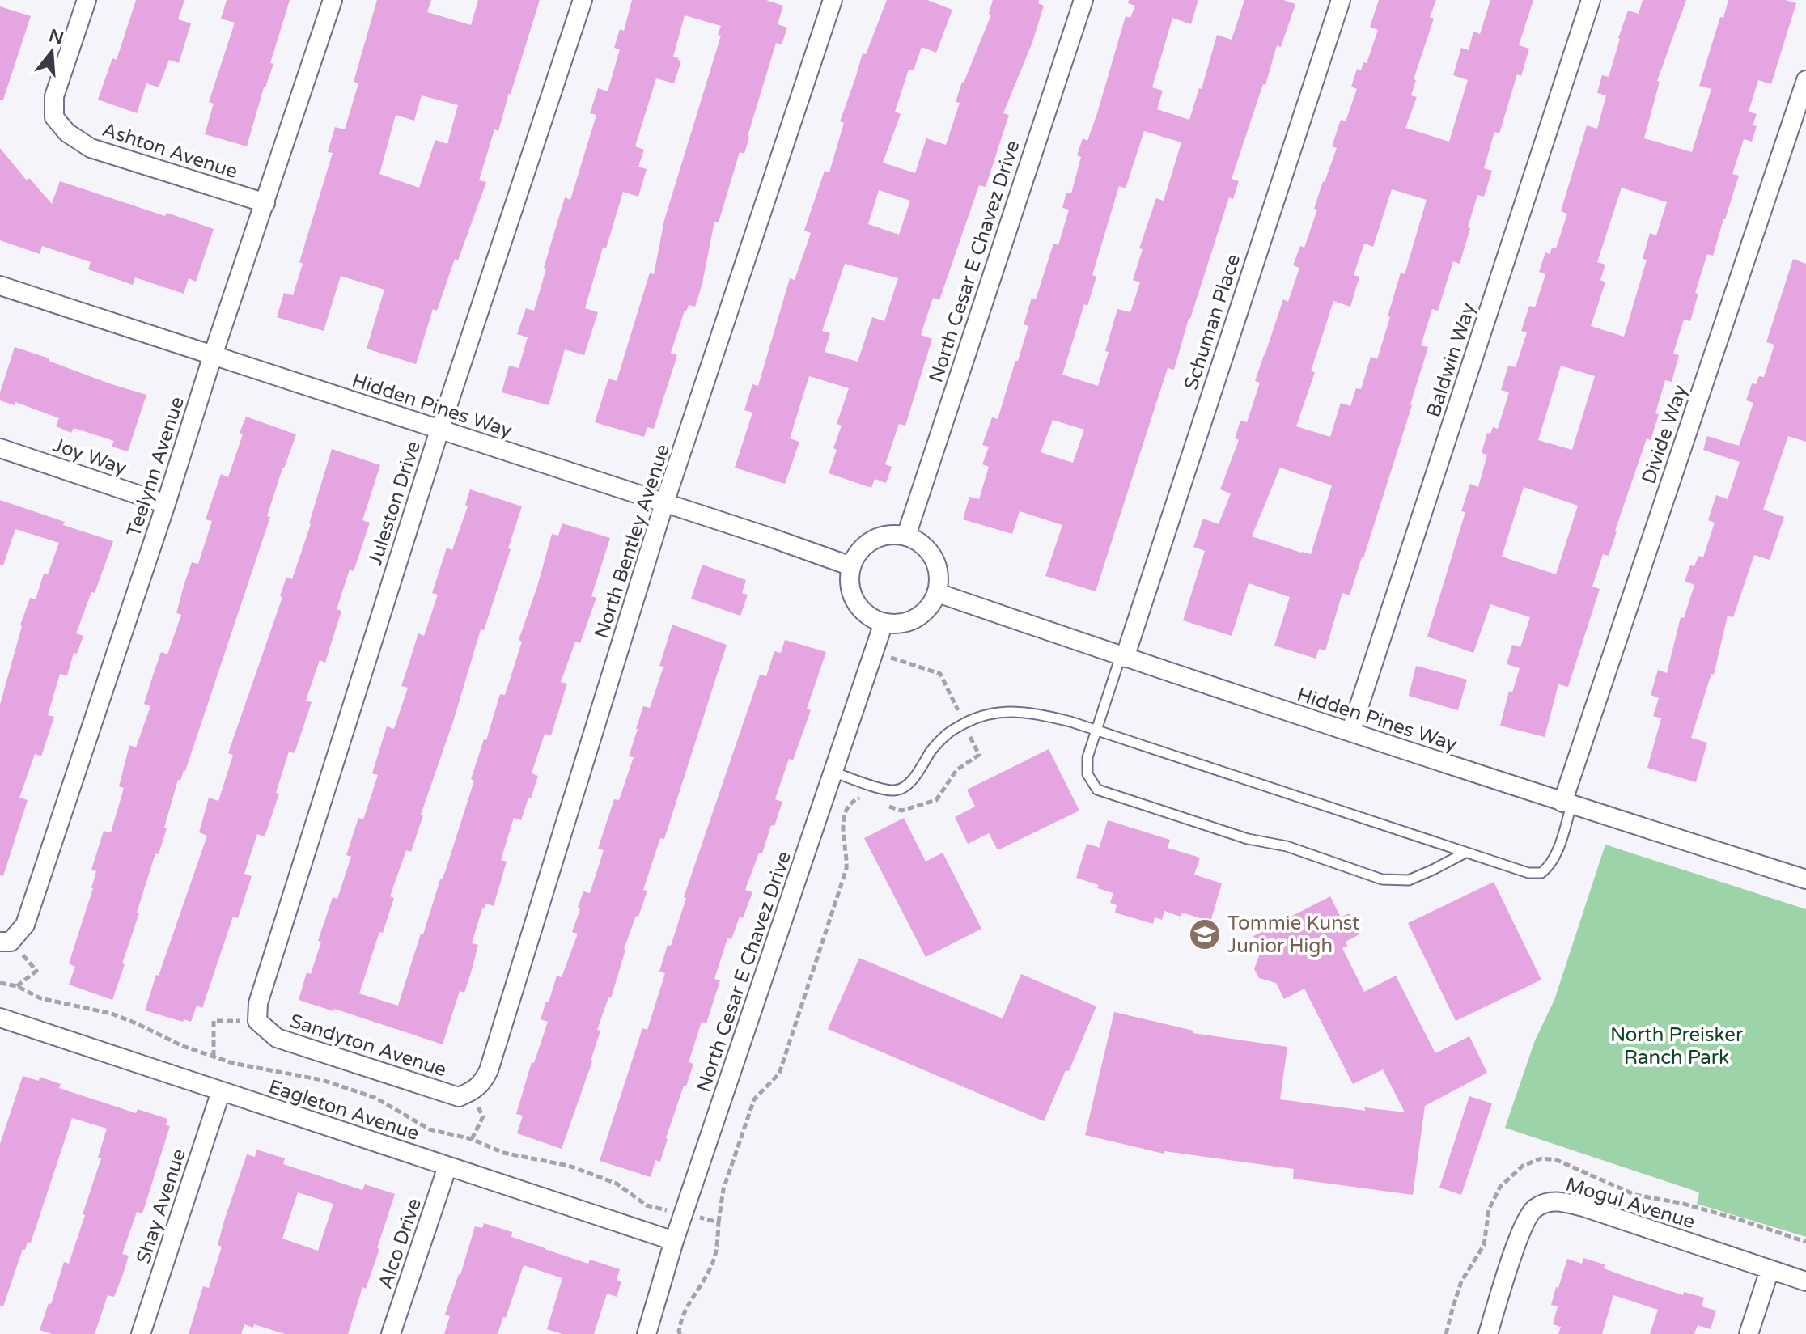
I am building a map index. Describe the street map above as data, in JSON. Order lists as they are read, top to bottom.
{
  "streets": {
    "street": [
      "Ashton Avenue",
      "North Cesar E Chavez Drive",
      "Schuman Place",
      "Baldwin Way",
      "Hidden Pines Way",
      "Divide Way",
      "Joy Way",
      "Teelynn Avenue",
      "Juleston Drive",
      "North Bentley Avenue",
      "Sandyton Avenue",
      "Eagleton Avenue",
      "Mogul Avenue",
      "Shay Avenue",
      "Alco Drive"
    ]
  },
  "crossings": [
    ["Ashton Avenue", "Teelynn Avenue"],
    ["North Cesar E Chavez Drive", "Hidden Pines Way"],
    ["North Cesar E Chavez Drive", "Eagleton Avenue"],
    ["Schuman Place", "Hidden Pines Way"],
    ["Baldwin Way", "Hidden Pines Way"],
    ["Hidden Pines Way", "Divide Way"],
    ["Hidden Pines Way", "Teelynn Avenue"],
    ["Hidden Pines Way", "Juleston Drive"],
    ["Hidden Pines Way", "North Bentley Avenue"],
    ["Joy Way", "Teelynn Avenue"],
    ["Juleston Drive", "Sandyton Avenue"],
    ["North Bentley Avenue", "Sandyton Avenue"],
    ["Eagleton Avenue", "Shay Avenue"],
    ["Eagleton Avenue", "Alco Drive"]
  ],
  "parks": ["North Preisker Ranch Park"],
  "places": {
    "school or university": ["Tommie Kunst Junior High"]
  },
  "north": "top"
}
